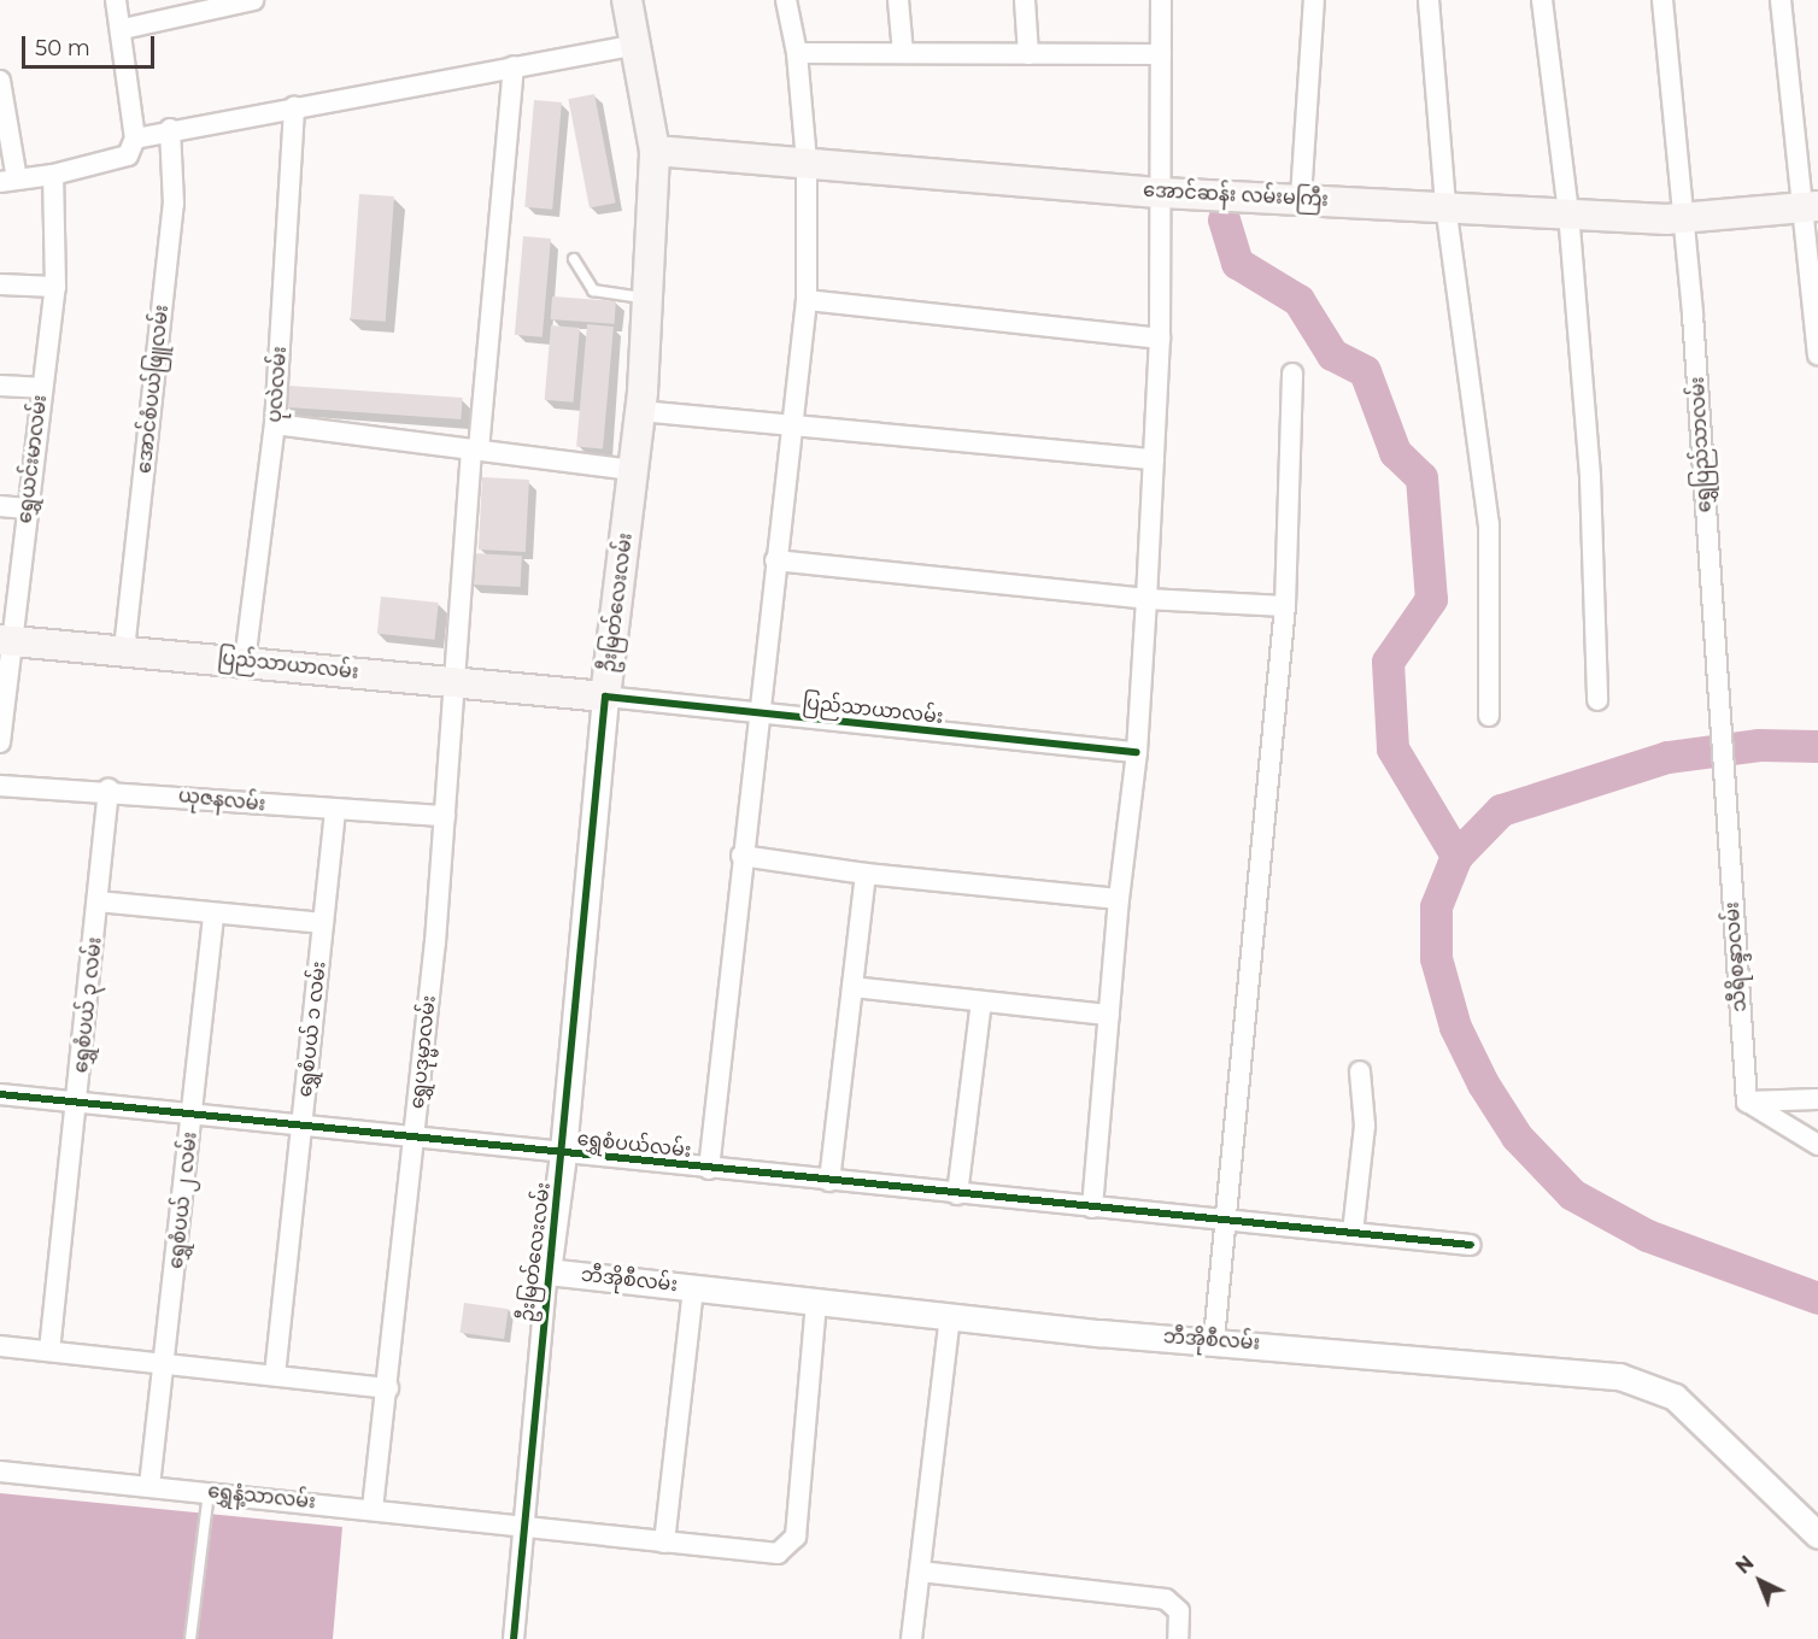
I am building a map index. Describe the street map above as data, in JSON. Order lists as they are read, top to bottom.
{
  "streets": {
    "main road": ["အောင်ဆန်း လမ်းမကြီး", "ဦးမြတ်လေးလမ်း", "ပြည်သာယာလမ်း"],
    "street": [
      "ပုလဲလမ်း",
      "အောင်စံပယ်ဖြူလမ်း",
      "ရွှေပြည်သာလမ်း",
      "ရွှေယင်းမာလမ်း",
      "ယုဇနလမ်း",
      "သီရိစန္ဒာလမ်း",
      "ရွှေစံပယ် ၃ လမ်း",
      "ရွှေစံပယ် ၁ လမ်း",
      "ရွှေပဒုမ္မာလမ်း",
      "ရွှေစံပယ်လမ်း",
      "ရွှေစံပယ် ၂ လမ်း",
      "ဘီအိုစီလမ်း",
      "ရွှေနံ့သာလမ်း"
    ]
  },
  "crossings": [
    ["အောင်ဆန်း လမ်းမကြီး", "ရွှေပြည်သာလမ်း"],
    ["အောင်ဆန်း လမ်းမကြီး", "ဦးမြတ်လေးလမ်း"],
    ["ပုလဲလမ်း", "ပြည်သာယာလမ်း"],
    ["အောင်စံပယ်ဖြူလမ်း", "ပြည်သာယာလမ်း"],
    ["ရွှေပြည်သာလမ်း", "သီရိစန္ဒာလမ်း"],
    ["ရွှေယင်းမာလမ်း", "ပြည်သာယာလမ်း"],
    ["ဦးမြတ်လေးလမ်း", "ပြည်သာယာလမ်း"],
    ["ဦးမြတ်လေးလမ်း", "ရွှေစံပယ်လမ်း"],
    ["ဦးမြတ်လေးလမ်း", "ဘီအိုစီလမ်း"],
    ["ဦးမြတ်လေးလမ်း", "ရွှေနံ့သာလမ်း"],
    ["ပြည်သာယာလမ်း", "ရွှေပဒုမ္မာလမ်း"],
    ["ယုဇနလမ်း", "ရွှေစံပယ် ၃ လမ်း"],
    ["ယုဇနလမ်း", "ရွှေစံပယ် ၁ လမ်း"],
    ["ယုဇနလမ်း", "ရွှေပဒုမ္မာလမ်း"],
    ["ရွှေစံပယ် ၃ လမ်း", "ရွှေစံပယ်လမ်း"],
    ["ရွှေစံပယ် ၁ လမ်း", "ရွှေစံပယ်လမ်း"],
    ["ရွှေပဒုမ္မာလမ်း", "ရွှေစံပယ်လမ်း"],
    ["ရွှေပဒုမ္မာလမ်း", "ရွှေနံ့သာလမ်း"],
    ["ရွှေစံပယ်လမ်း", "ရွှေစံပယ် ၂ လမ်း"],
    ["ရွှေစံပယ် ၂ လမ်း", "ရွှေနံ့သာလမ်း"],
    ["ဘီအိုစီလမ်း", "ရွှေနံ့သာလမ်း"]
  ],
  "scale_bar": "50 m",
  "north": "top left"
}
